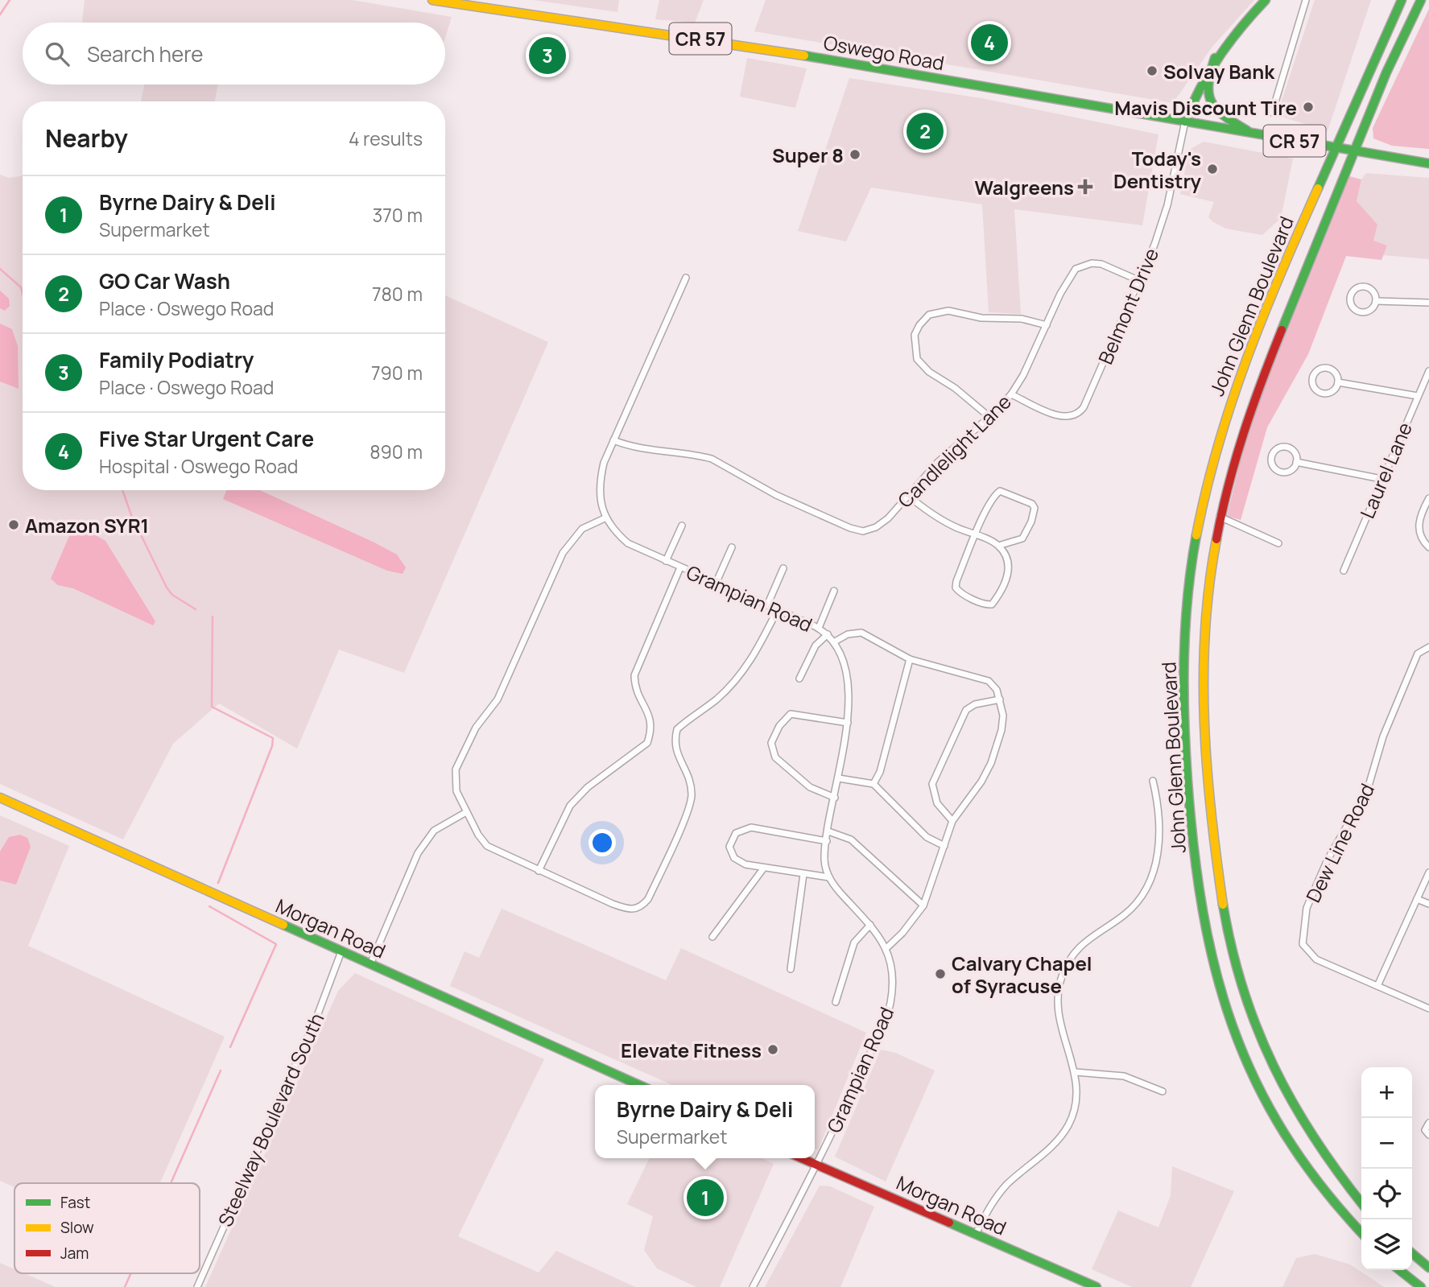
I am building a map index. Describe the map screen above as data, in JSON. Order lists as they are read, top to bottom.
{
  "streets": {
    "main road": [
      "CR 57",
      "Oswego Road",
      "John Glenn Boulevard",
      "Morgan Road"
    ],
    "street": [
      "Belmont Drive",
      "Candlelight Lane",
      "Laurel Lane",
      "Grampian Road",
      "Dew Line Road",
      "Steelway Boulevard South"
    ]
  },
  "crossings": [
    ["Oswego Road", "Belmont Drive"],
    ["Oswego Road", "John Glenn Boulevard"],
    ["Belmont Drive", "Candlelight Lane"],
    ["Candlelight Lane", "Grampian Road"],
    ["Grampian Road", "Morgan Road"],
    ["Morgan Road", "Steelway Boulevard South"]
  ],
  "places": {
    "other": [
      "Solvay Bank",
      "Mavis Discount Tire",
      "Super 8",
      "Today's Dentistry",
      "Amazon SYR1",
      "Calvary Chapel of Syracuse",
      "Elevate Fitness"
    ],
    "health": ["Walgreens"]
  },
  "legend": ["Fast", "Slow", "Jam"],
  "page": {
    "pins": [
      "4",
      "3",
      "2",
      "1"
    ],
    "search": "Search here",
    "heading": ["Nearby", "4 results"],
    "list": [
      {
        "mark": "1",
        "name": "Byrne Dairy & Deli",
        "note": "Supermarket",
        "value": "370 m"
      },
      {
        "mark": "2",
        "name": "GO Car Wash",
        "note": "Place · Oswego Road",
        "value": "780 m"
      },
      {
        "mark": "3",
        "name": "Family Podiatry",
        "note": "Place · Oswego Road",
        "value": "790 m"
      },
      {
        "mark": "4",
        "name": "Five Star Urgent Care",
        "note": "Hospital · Oswego Road",
        "value": "890 m"
      }
    ],
    "map_buttons": ["+", "−"],
    "popup": ["Byrne Dairy & Deli", "Supermarket"]
  }
}
